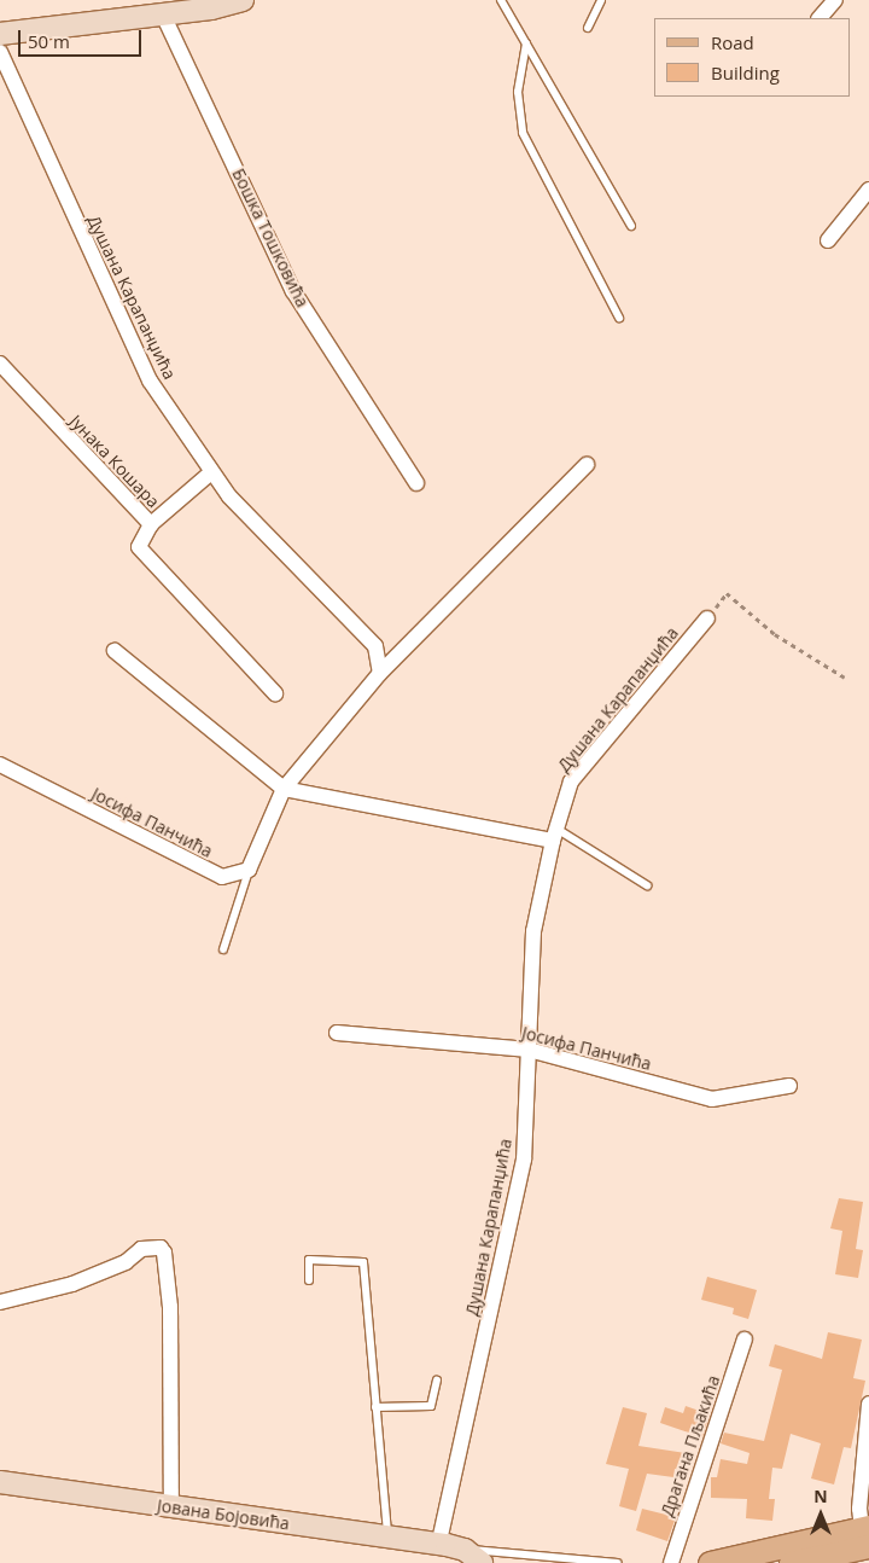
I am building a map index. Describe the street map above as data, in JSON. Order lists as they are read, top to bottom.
{
  "streets": {
    "main road": ["Јована Бојовића"],
    "street": [
      "Бошка Тошковића",
      "Душана Карапанџића",
      "Јунака Кошара",
      "Јосифа Панчића",
      "Драгана Пљакића"
    ]
  },
  "crossings": [
    ["Душана Карапанџића", "Јунака Кошара"],
    ["Душана Карапанџића", "Јосифа Панчића"],
    ["Душана Карапанџића", "Јована Бојовића"]
  ],
  "legend": ["Road", "Building"],
  "scale_bar": "50 m",
  "north": "top"
}
